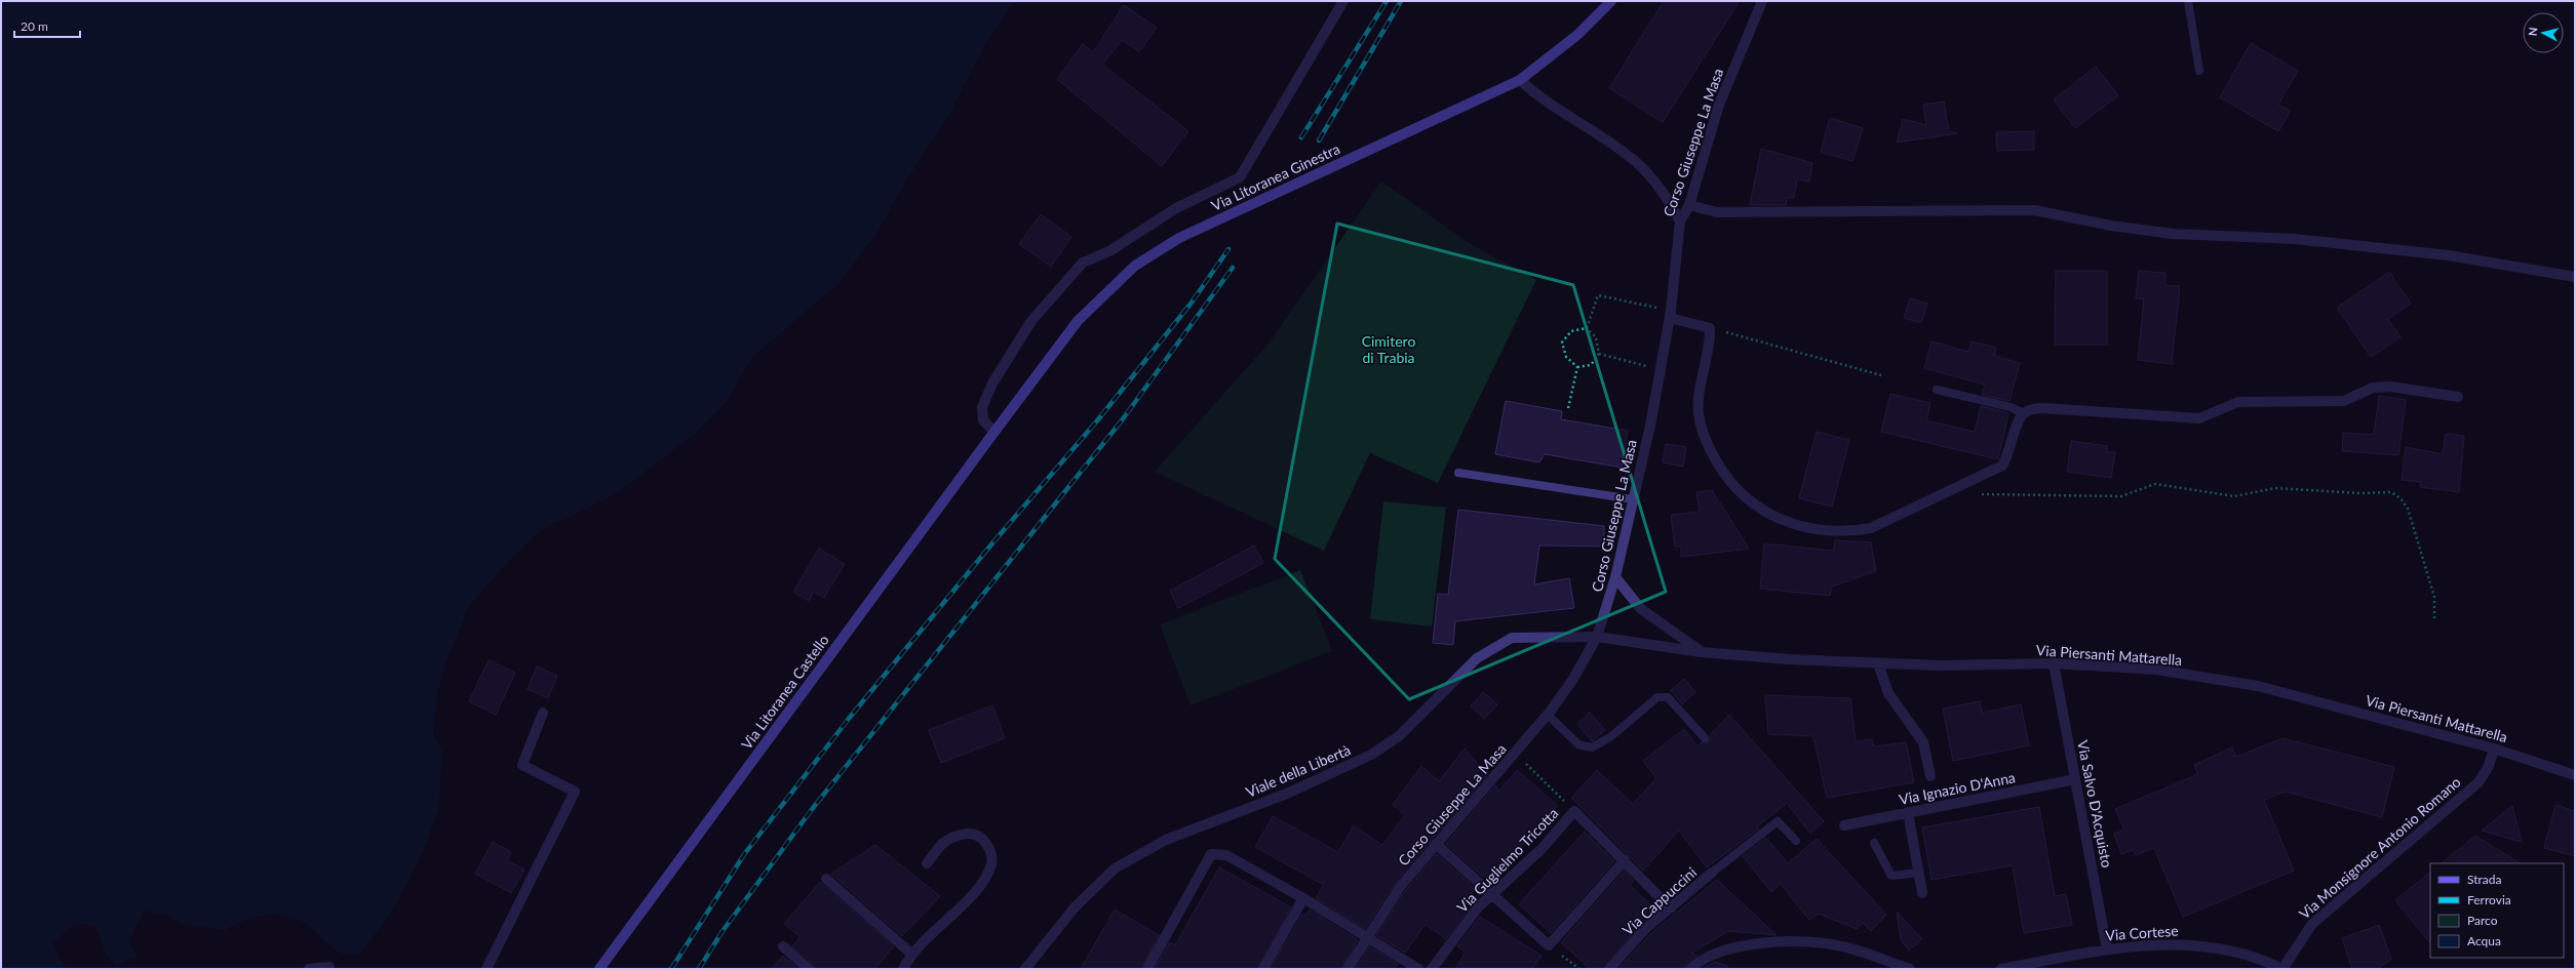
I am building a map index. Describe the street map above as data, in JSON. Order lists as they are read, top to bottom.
{
  "streets": {
    "main road": ["Via Litoranea Ginestra", "Via Litoranea Castello"],
    "street": [
      "Corso Giuseppe La Masa",
      "Via Piersanti Mattarella",
      "Viale della Libertà",
      "Via Ignazio D'Anna",
      "Via Salvo D'Acquisto",
      "Via Monsignore Antonio Romano",
      "Via Guglielmo Tricotta",
      "Via Cappuccini",
      "Via Cortese"
    ]
  },
  "crossings": [
    ["Corso Giuseppe La Masa", "Viale della Libertà"],
    ["Via Litoranea Ginestra", "Via Litoranea Castello"],
    ["Via Piersanti Mattarella", "Viale della Libertà"],
    ["Via Piersanti Mattarella", "Via Salvo D'Acquisto"],
    ["Via Piersanti Mattarella", "Via Monsignore Antonio Romano"],
    ["Via Ignazio D'Anna", "Via Salvo D'Acquisto"],
    ["Via Salvo D'Acquisto", "Via Cortese"],
    ["Via Monsignore Antonio Romano", "Via Cortese"]
  ],
  "parks": ["Cimitero di Trabia"],
  "legend": [
    "Strada",
    "Ferrovia",
    "Parco",
    "Acqua"
  ],
  "scale_bar": "20 m",
  "north": "left"
}
